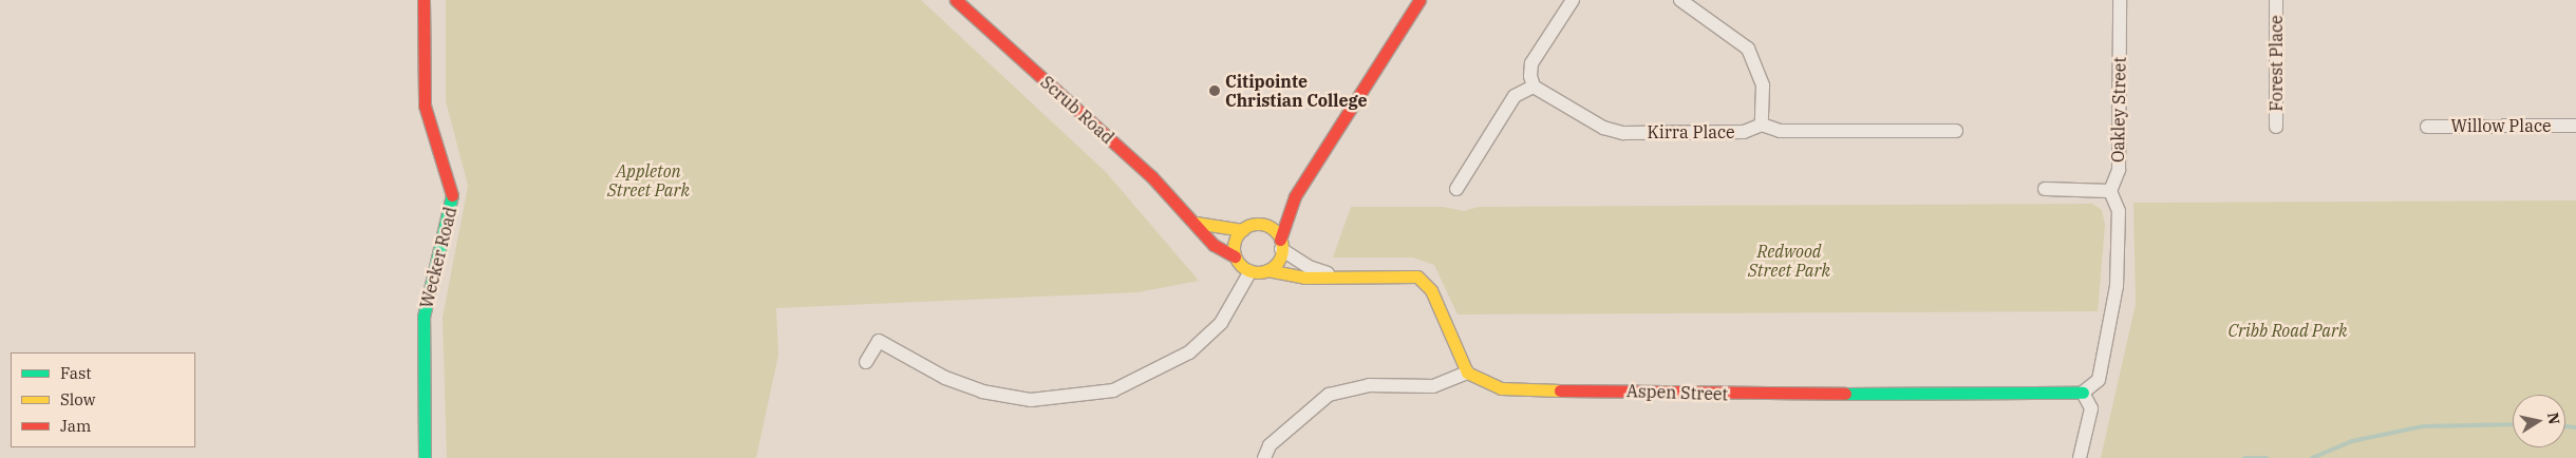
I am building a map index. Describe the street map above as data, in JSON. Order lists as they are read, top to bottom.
{
  "streets": {
    "street": [
      "Forest Place",
      "Scrub Road",
      "Oakley Street",
      "Willow Place",
      "Kirra Place",
      "Wecker Road",
      "Aspen Street"
    ]
  },
  "parks": ["Appleton Street Park", "Redwood Street Park", "Cribb Road Park"],
  "places": ["Citipointe Christian College"],
  "legend": ["Fast", "Slow", "Jam"],
  "north": "right"
}
